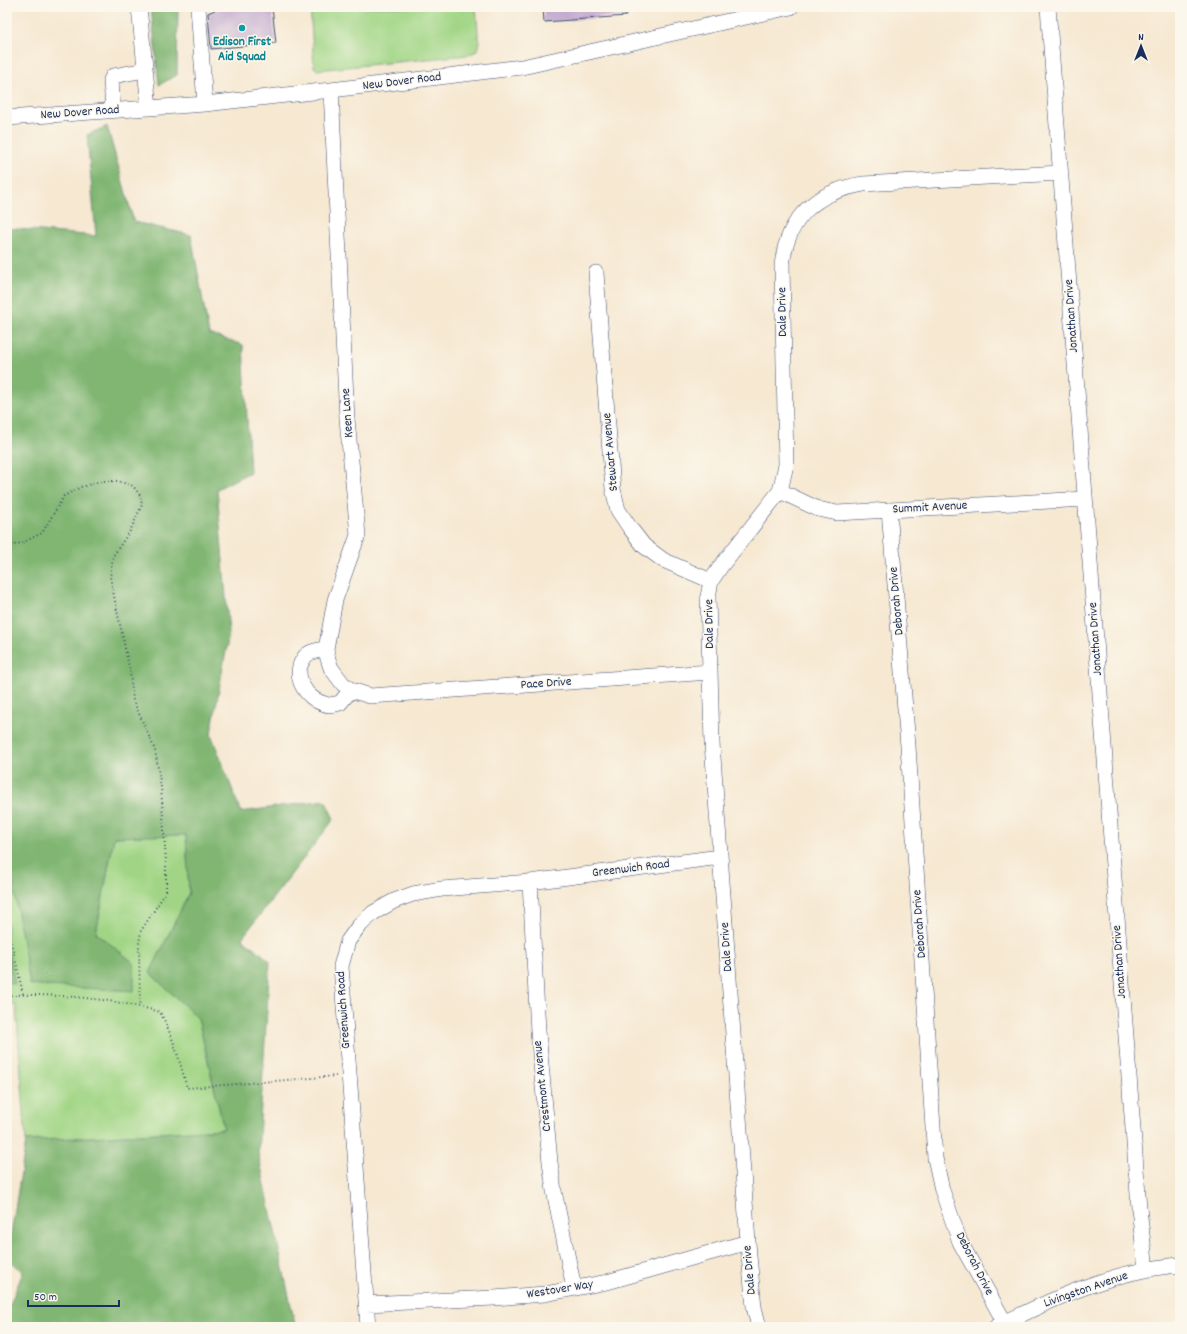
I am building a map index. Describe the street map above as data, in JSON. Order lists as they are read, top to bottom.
{
  "streets": {
    "street": [
      "New Dover Road",
      "Dale Drive",
      "Jonathan Drive",
      "Keen Lane",
      "Stewart Avenue",
      "Summit Avenue",
      "Deborah Drive",
      "Pace Drive",
      "Greenwich Road",
      "Crestmont Avenue",
      "Westover Way",
      "Livingston Avenue"
    ]
  },
  "crossings": [
    ["New Dover Road", "Keen Lane"],
    ["Dale Drive", "Jonathan Drive"],
    ["Dale Drive", "Stewart Avenue"],
    ["Dale Drive", "Summit Avenue"],
    ["Dale Drive", "Pace Drive"],
    ["Dale Drive", "Greenwich Road"],
    ["Dale Drive", "Westover Way"],
    ["Jonathan Drive", "Summit Avenue"],
    ["Jonathan Drive", "Livingston Avenue"],
    ["Keen Lane", "Pace Drive"],
    ["Summit Avenue", "Deborah Drive"],
    ["Deborah Drive", "Livingston Avenue"],
    ["Greenwich Road", "Crestmont Avenue"],
    ["Greenwich Road", "Westover Way"],
    ["Crestmont Avenue", "Westover Way"]
  ],
  "places": ["Edison First Aid Squad"],
  "scale_bar": "50 m",
  "north": "top"
}
